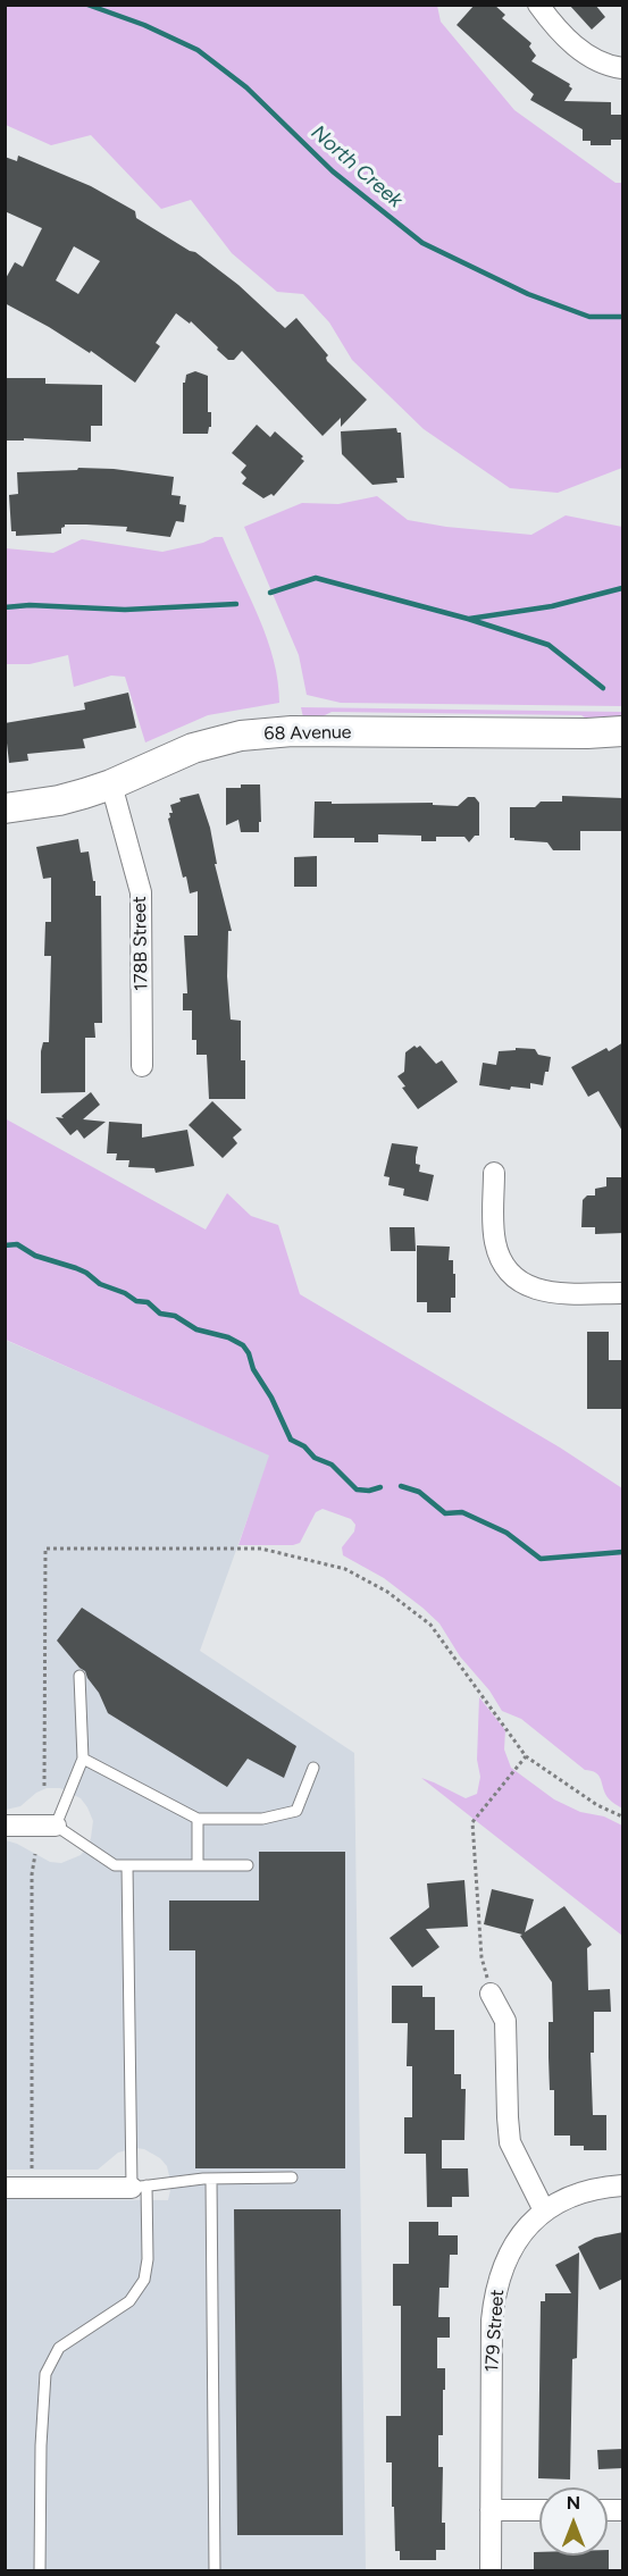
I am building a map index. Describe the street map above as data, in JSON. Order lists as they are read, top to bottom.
{
  "streets": {
    "street": ["68 Avenue", "178B Street", "179 Street"]
  },
  "crossings": [
    ["68 Avenue", "178B Street"]
  ],
  "water": ["North Creek"],
  "north": "top"
}
